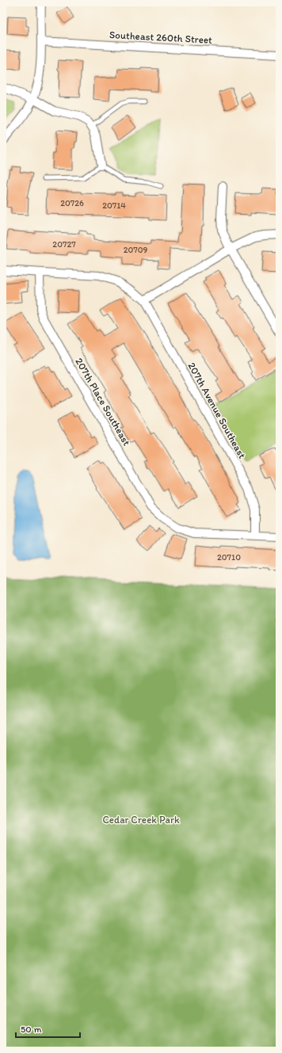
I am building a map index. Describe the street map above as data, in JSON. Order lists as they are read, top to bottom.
{
  "streets": {
    "street": ["Southeast 260th Street", "207th Place Southeast", "207th Avenue Southeast"]
  },
  "crossings": [
    ["207th Place Southeast", "207th Avenue Southeast"]
  ],
  "parks": ["Cedar Creek Park"],
  "house_numbers": [
    "20726",
    "20714",
    "20727",
    "20709",
    "20710"
  ],
  "scale_bar": "50 m"
}
